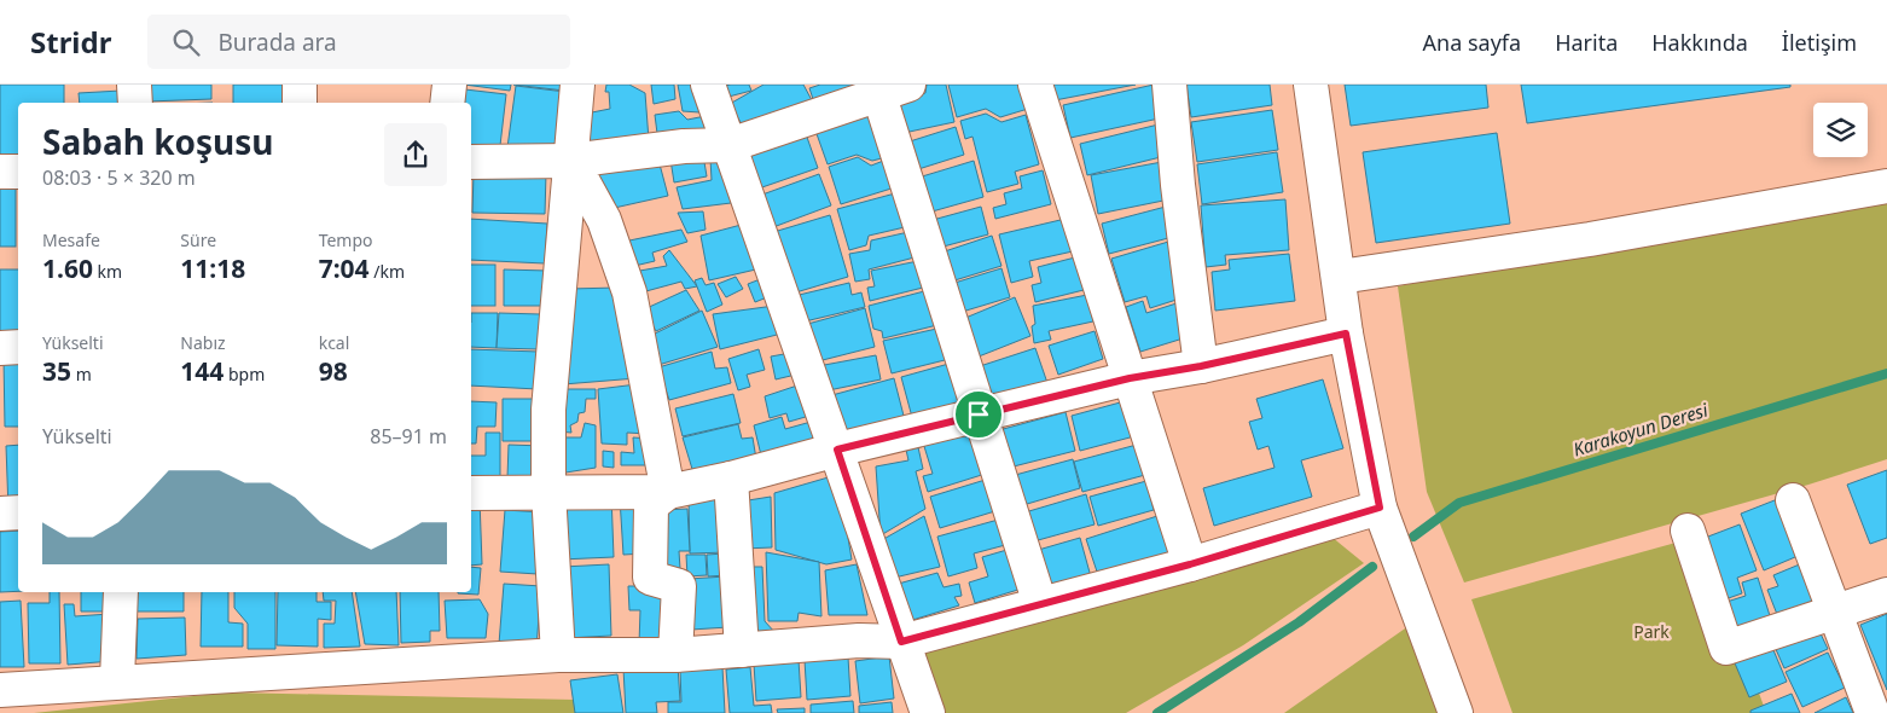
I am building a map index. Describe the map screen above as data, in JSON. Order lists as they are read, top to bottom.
{
  "water": ["Karakoyun Deresi"],
  "parks": ["Park"],
  "page": {
    "header": "Stridr",
    "search": "Burada ara",
    "nav": [
      "Ana sayfa",
      "Harita",
      "Hakkında",
      "İletişim"
    ],
    "heading": ["Sabah koşusu", "08:03 · 5 × 320 m"],
    "stats": [
      ["Mesafe", "1.60 km"],
      ["Süre", "11:18"],
      ["Tempo", "7:04 /km"],
      ["Yükselti", "35 m"],
      ["Nabız", "144 bpm"],
      ["kcal", "98"]
    ],
    "chart": ["Yükselti", "85–91 m"]
  }
}
